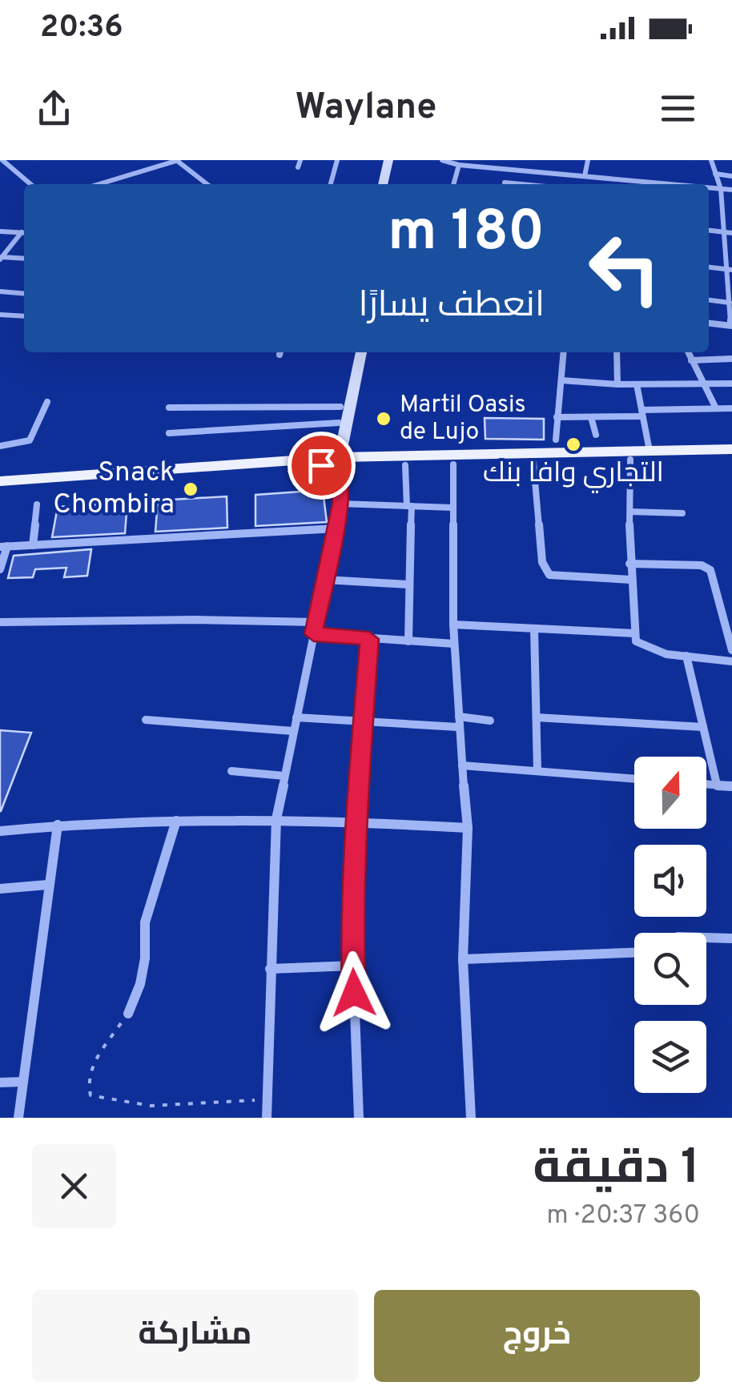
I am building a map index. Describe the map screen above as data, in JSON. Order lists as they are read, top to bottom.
{
  "places": ["Martil Oasis de Lujo", "التجاري وافا بنك", "Snack Chombira"],
  "north": "top",
  "page": {
    "status": "20:36",
    "header": "Waylane",
    "turn": ["180 m", "انعطف يسارًا"],
    "heading": ["1 دقيقة", "360 m · 20:37"],
    "buttons": ["خروج", "مشاركة"]
  }
}
